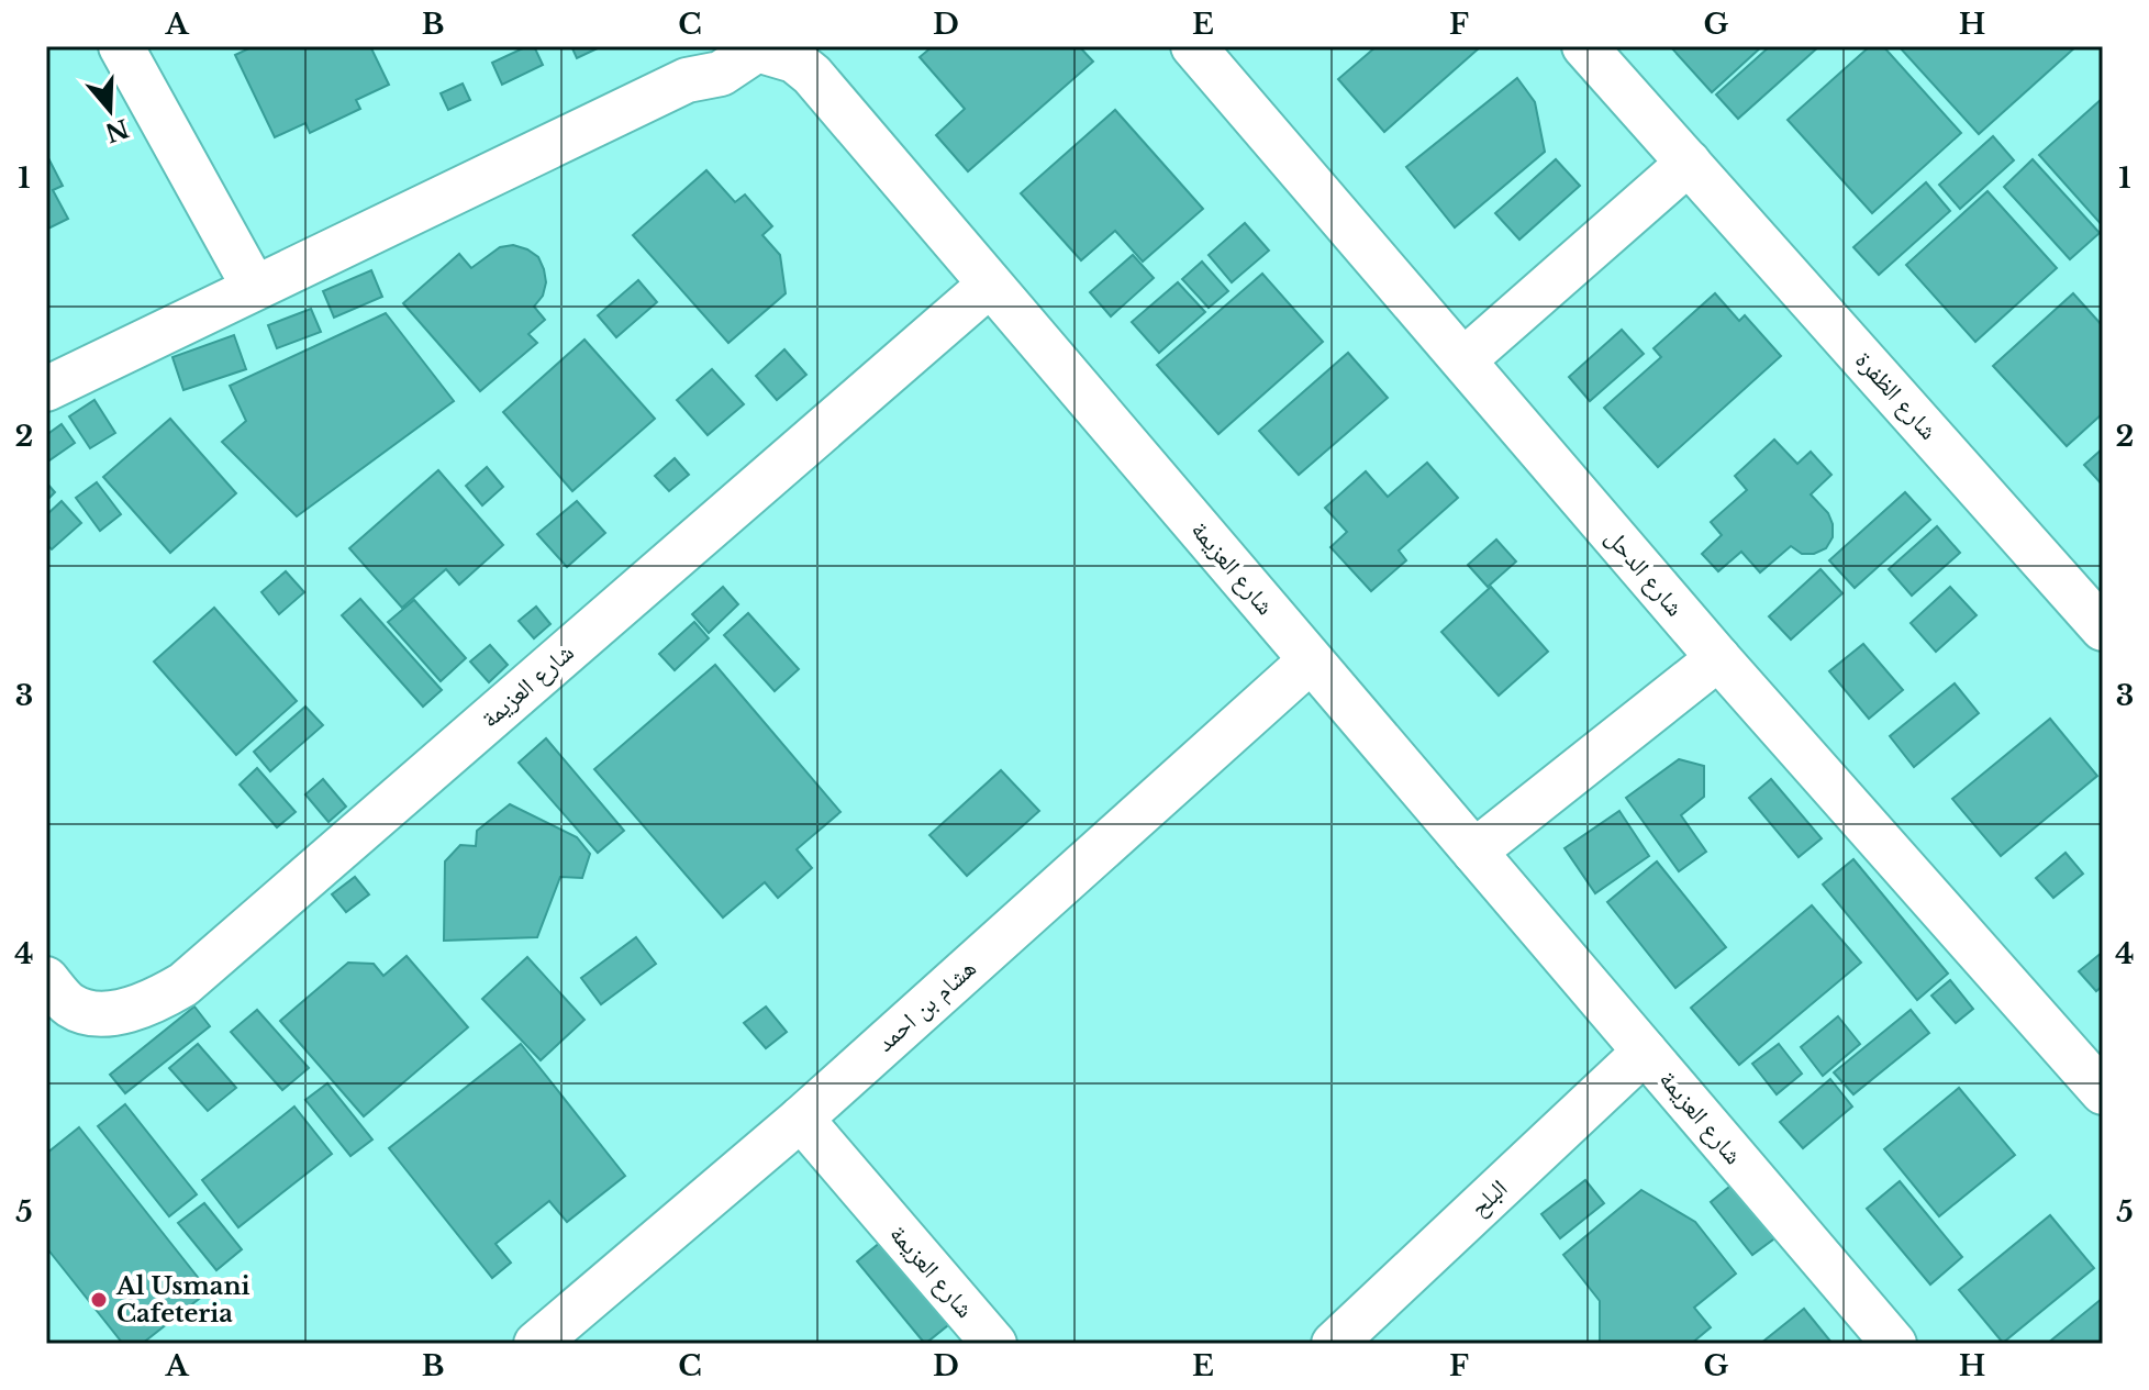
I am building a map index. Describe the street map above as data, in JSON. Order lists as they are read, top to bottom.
{
  "streets": {
    "street": [
      "شارع الظفرة",
      "شارع العزيمة",
      "شارع الدحل",
      "هشام بن احمد",
      "البلح"
    ]
  },
  "crossings": [
    ["شارع العزيمة", "هشام بن احمد"],
    ["شارع العزيمة", "البلح"]
  ],
  "places": ["Al Usmani Cafeteria"],
  "north": "bottom",
  "grid": {
    "columns": [
      "A",
      "B",
      "C",
      "D",
      "E",
      "F",
      "G",
      "H"
    ],
    "rows": [
      "1",
      "2",
      "3",
      "4",
      "5"
    ]
  }
}
